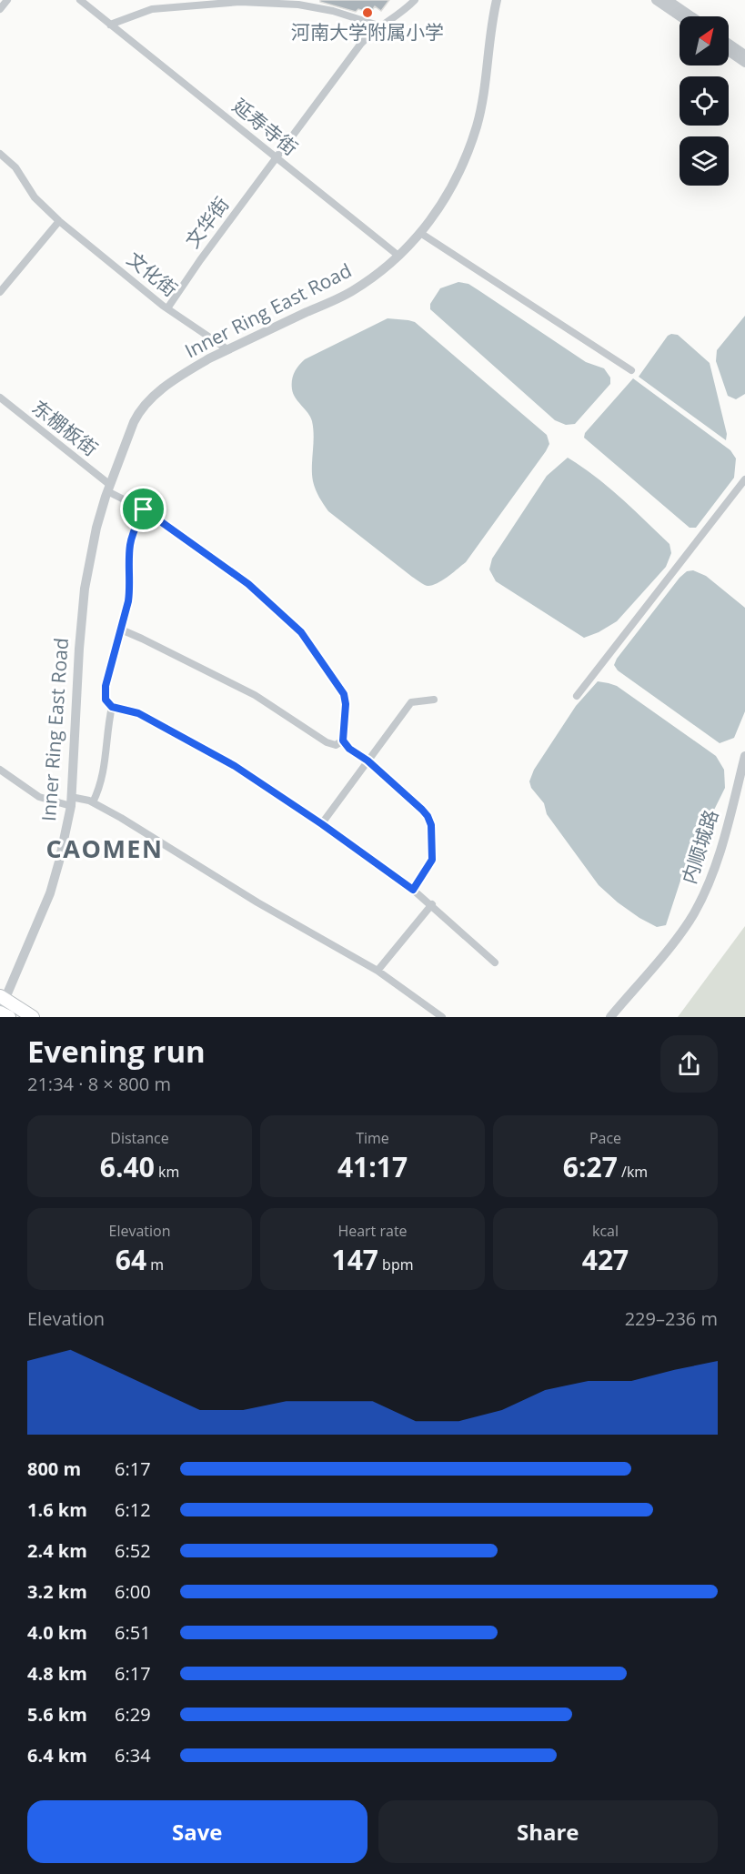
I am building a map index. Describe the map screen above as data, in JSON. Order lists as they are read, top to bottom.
{
  "streets": {
    "street": [
      "延寿寺街",
      "文华街",
      "文化街",
      "Inner Ring East Road",
      "东棚板街",
      "内顺城路"
    ]
  },
  "crossings": [
    ["延寿寺街", "文华街"],
    ["延寿寺街", "Inner Ring East Road"],
    ["文华街", "文化街"],
    ["文化街", "Inner Ring East Road"],
    ["Inner Ring East Road", "东棚板街"]
  ],
  "districts": ["CAOMEN"],
  "places": ["河南大学附属小学"],
  "north": "top right",
  "page": {
    "heading": ["Evening run", "21:34 · 8 × 800 m"],
    "stats": [
      ["Distance", "6.40 km"],
      ["Time", "41:17"],
      ["Pace", "6:27 /km"],
      ["Elevation", "64 m"],
      ["Heart rate", "147 bpm"],
      ["kcal", "427"]
    ],
    "chart": ["Elevation", "229–236 m"],
    "list": [
      {
        "name": "800 m",
        "note": "6:17"
      },
      {
        "name": "1.6 km",
        "note": "6:12"
      },
      {
        "name": "2.4 km",
        "note": "6:52"
      },
      {
        "name": "3.2 km",
        "note": "6:00"
      },
      {
        "name": "4.0 km",
        "note": "6:51"
      },
      {
        "name": "4.8 km",
        "note": "6:17"
      },
      {
        "name": "5.6 km",
        "note": "6:29"
      },
      {
        "name": "6.4 km",
        "note": "6:34"
      }
    ],
    "buttons": ["Save", "Share"]
  }
}
